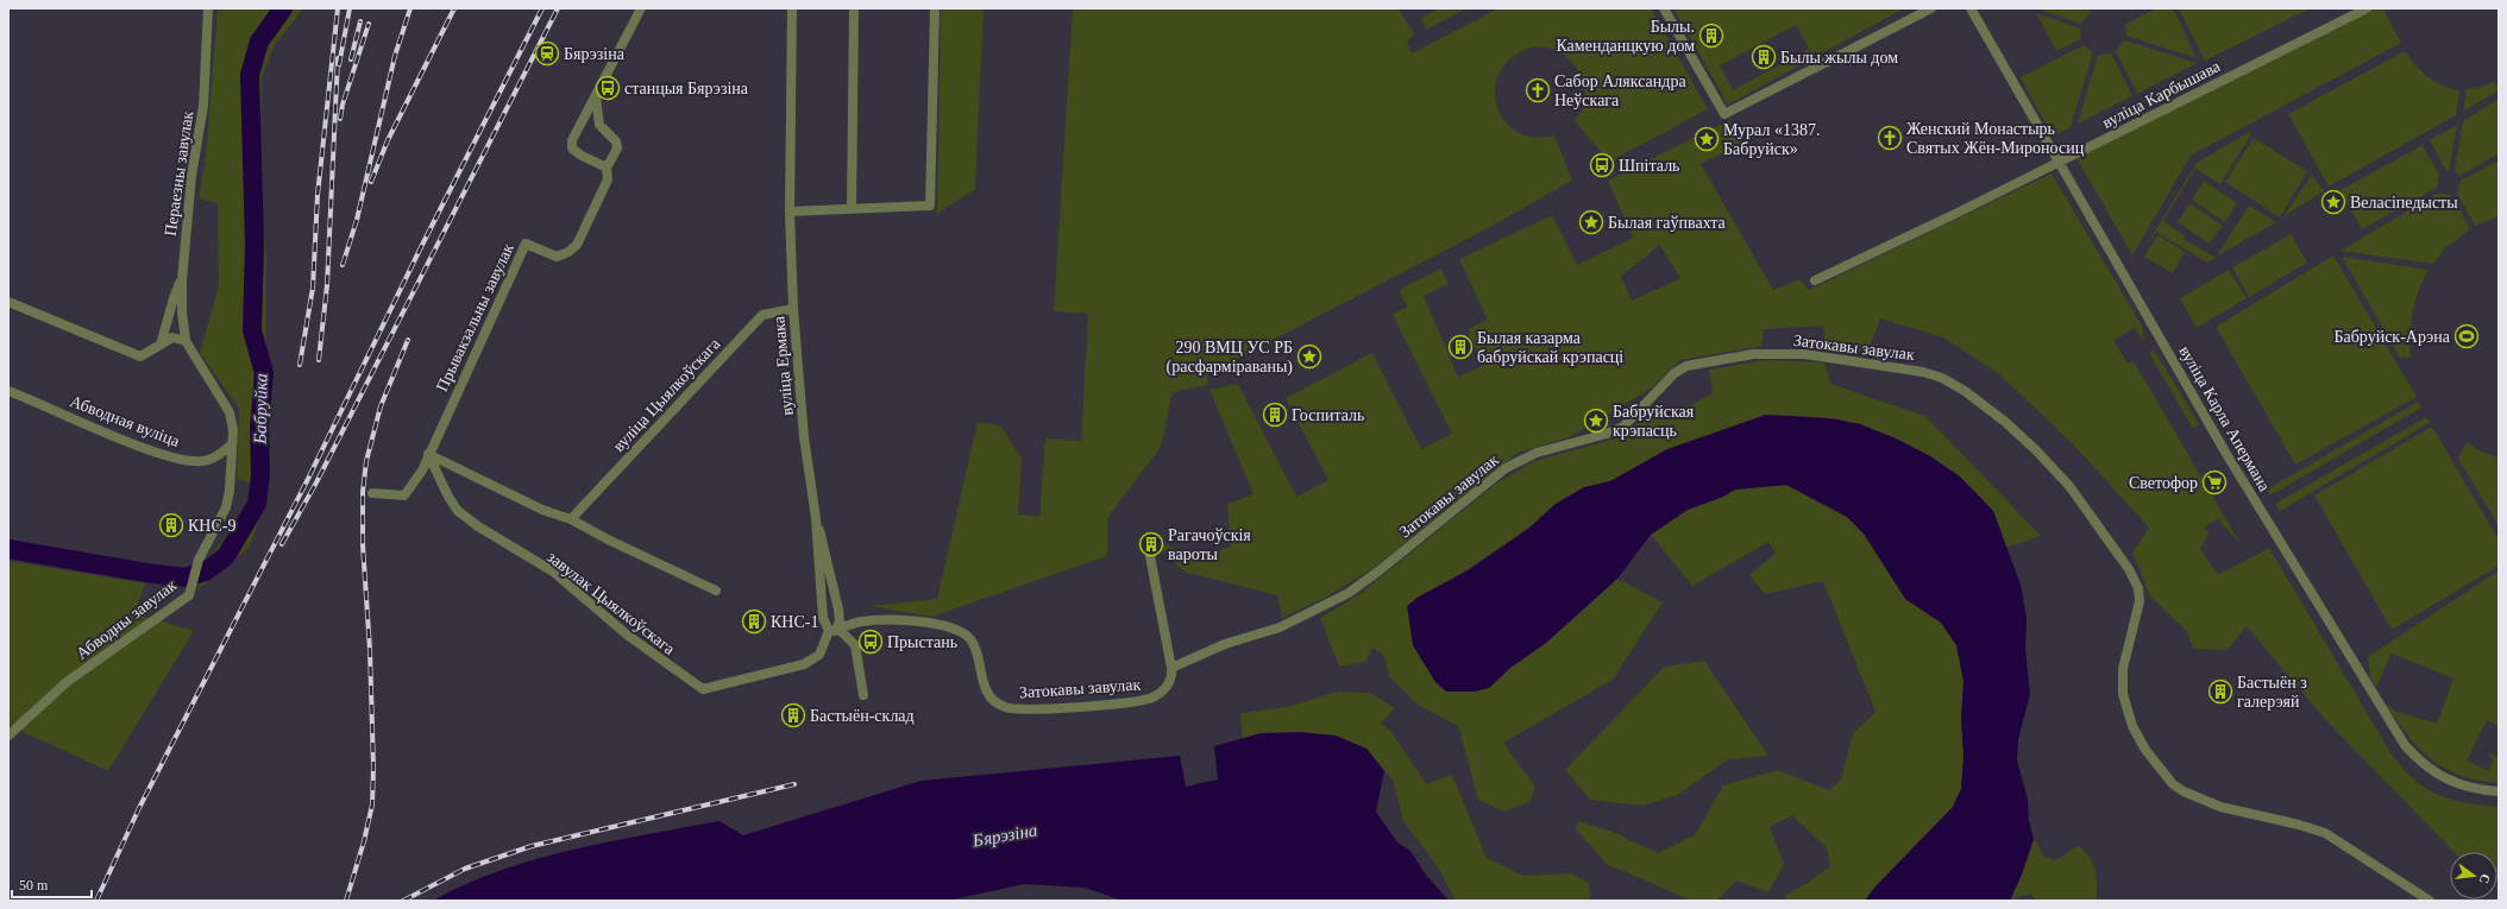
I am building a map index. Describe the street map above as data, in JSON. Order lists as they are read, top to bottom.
{
  "streets": {
    "street": [
      "вуліца Карбышава",
      "Пераезны завулак",
      "Прывакзальны завулак",
      "Затокавы завулак",
      "вуліца Ермака",
      "вуліца Цыялкоўскага",
      "вуліца Карла Апермана",
      "Абводная вуліца",
      "завулак Цыялкоўскага",
      "Абводны завулак"
    ]
  },
  "crossings": [
    ["вуліца Карбышава", "вуліца Карла Апермана"],
    ["Пераезны завулак", "Абводны завулак"],
    ["Прывакзальны завулак", "завулак Цыялкоўскага"],
    ["Затокавы завулак", "вуліца Ермака"],
    ["Затокавы завулак", "завулак Цыялкоўскага"],
    ["вуліца Ермака", "вуліца Цыялкоўскага"],
    ["вуліца Ермака", "завулак Цыялкоўскага"],
    ["Абводная вуліца", "Абводны завулак"]
  ],
  "water": ["Бабруйка", "Бярэзіна"],
  "places": {
    "building": [
      "Былы. Каменданцкую дом",
      "Былы жылы дом",
      "Былая казарма бабруйскай крэпасці",
      "Госпиталь",
      "КНС-9",
      "Рагачоўскія вароты",
      "КНС-1",
      "Бастыён з галерэяй",
      "Бастыён-склад"
    ],
    "station": ["Бярэзіна"],
    "bus stop": ["станцыя Бярэзіна", "Шпіталь", "Прыстань"],
    "church": ["Сабор Аляксандра Неўскага", "Женский Монастырь Святых Жён-Мироносиц"],
    "place": [
      "Мурал «1387. Бабруйск»",
      "Веласіпедысты",
      "Былая гаўпвахта",
      "290 ВМЦ УС РБ (расфарміраваны)",
      "Бабруйская крэпасць"
    ],
    "sports": ["Бабруйск-Арэна"],
    "supermarket": ["Светофор"]
  },
  "scale_bar": "50 m",
  "north": "right"
}
